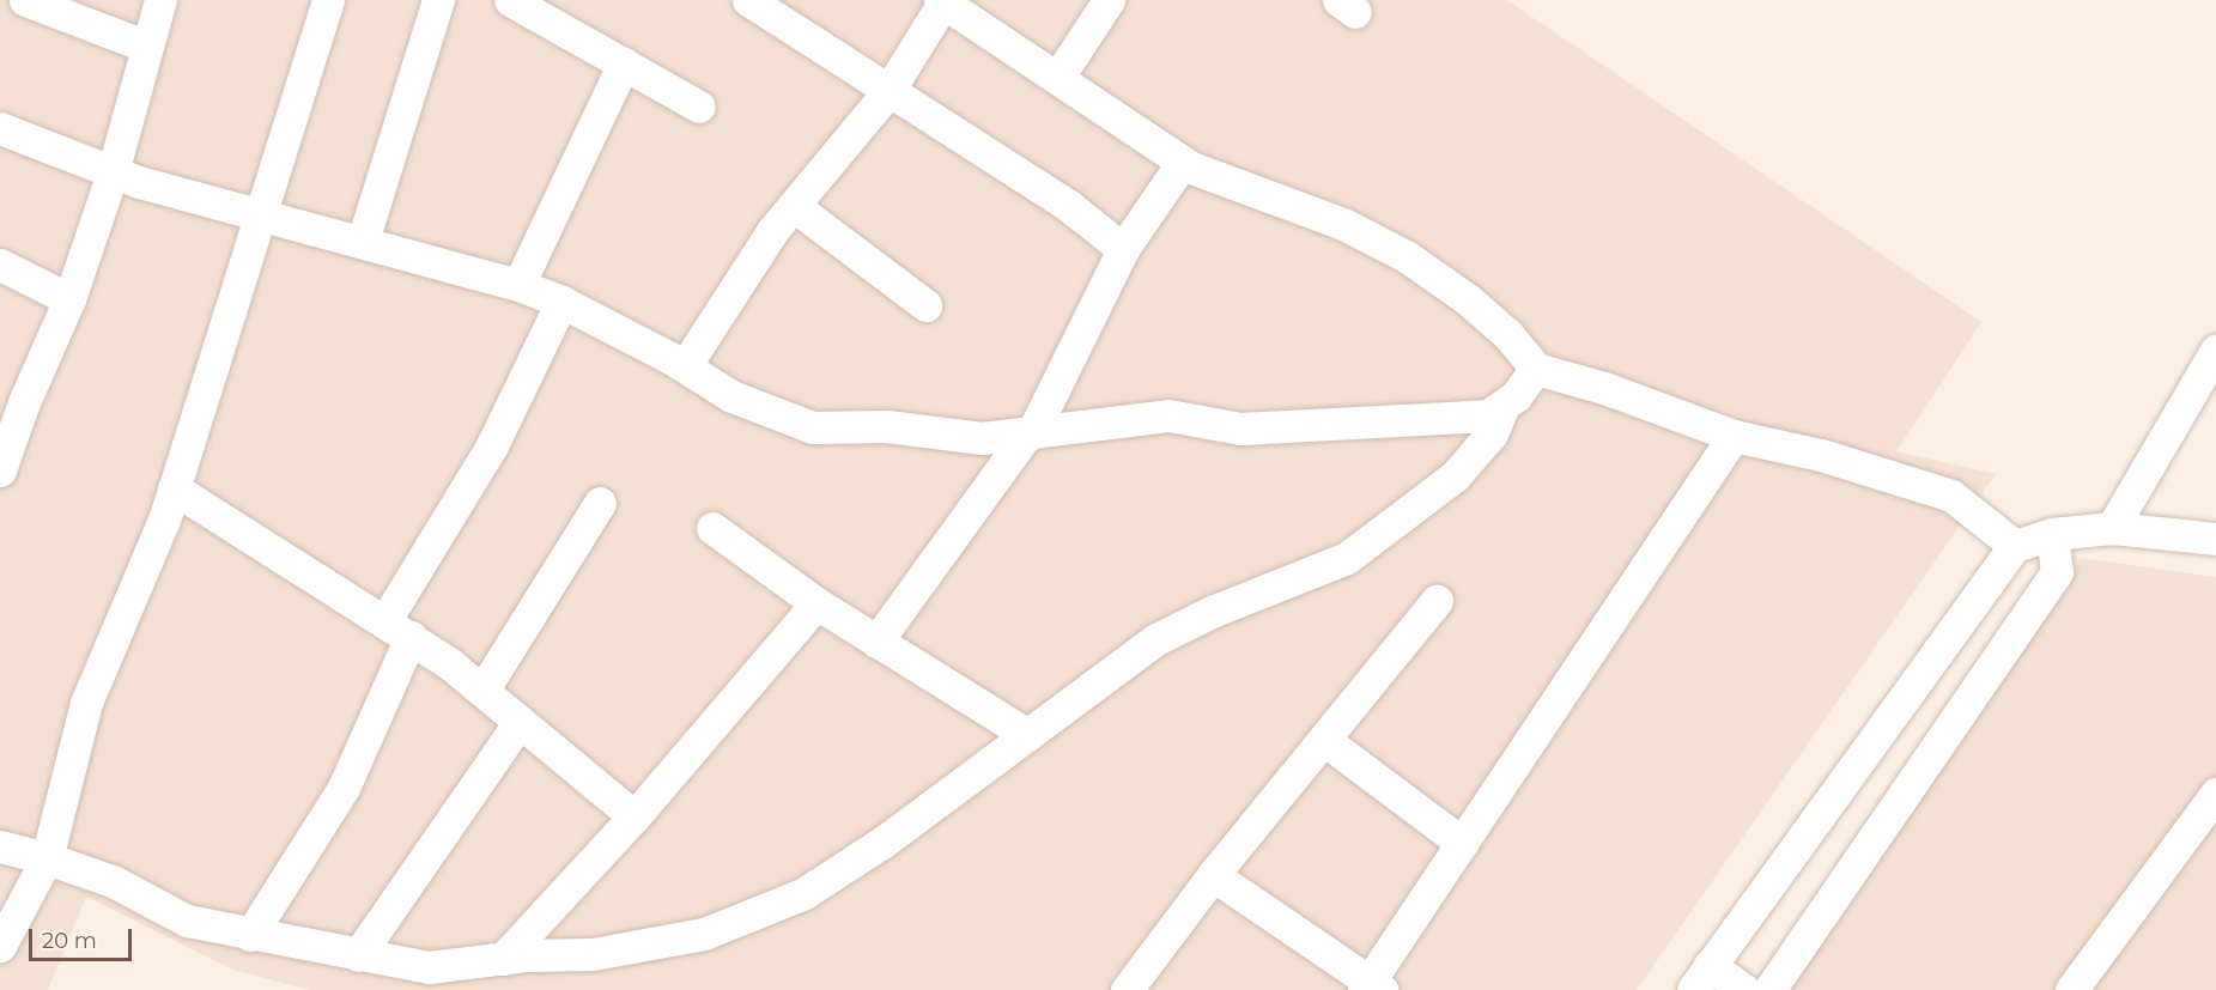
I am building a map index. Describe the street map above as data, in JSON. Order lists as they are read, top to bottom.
{
  "scale_bar": "20 m"
}
